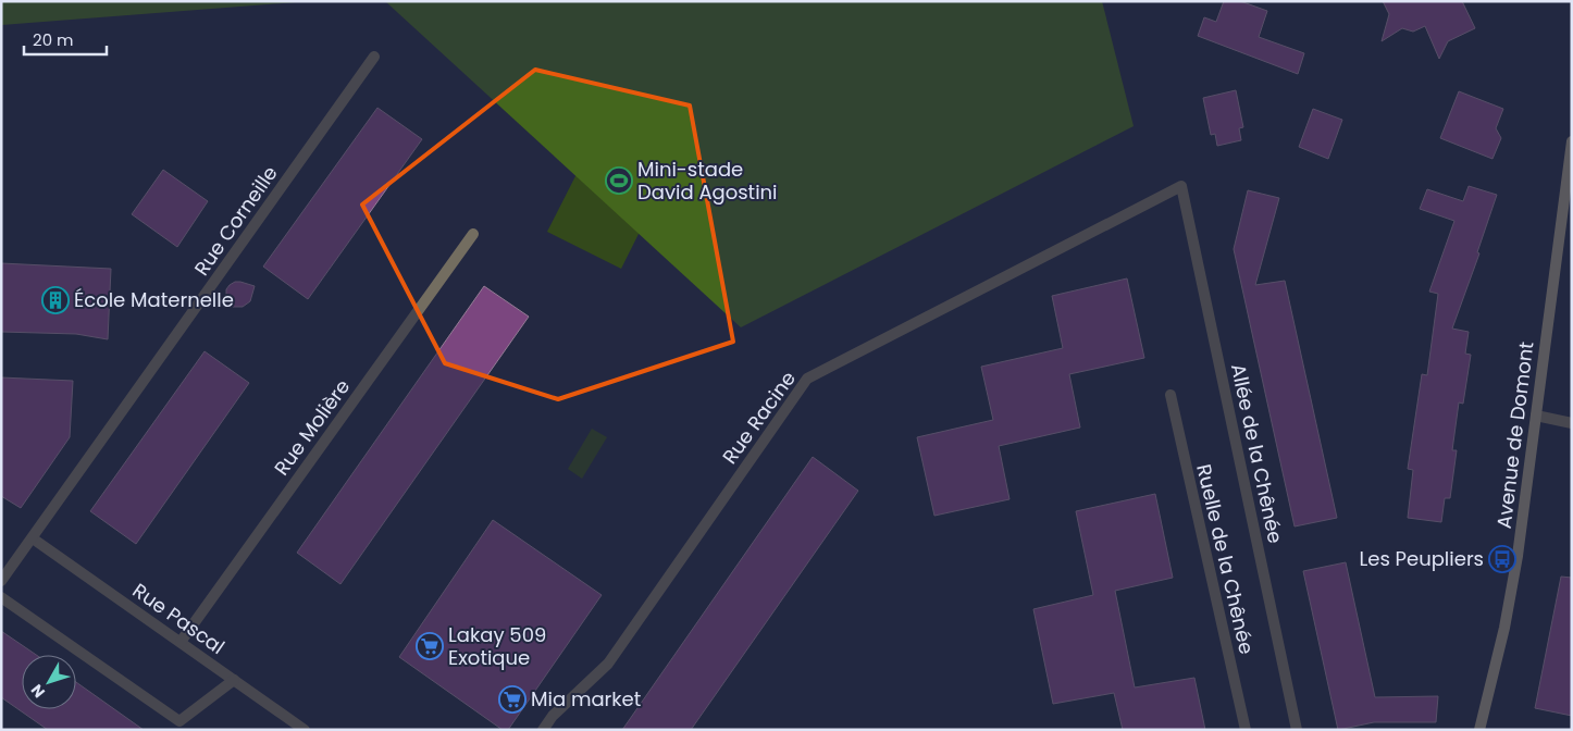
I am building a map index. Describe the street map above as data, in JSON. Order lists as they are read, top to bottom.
{
  "streets": {
    "main road": ["Avenue de Domont"],
    "street": [
      "Rue Corneille",
      "Rue Racine",
      "Rue Molière",
      "Allée de la Chênée",
      "Ruelle de la Chênée",
      "Rue Pascal"
    ]
  },
  "crossings": [
    ["Rue Corneille", "Rue Pascal"],
    ["Rue Racine", "Allée de la Chênée"],
    ["Rue Molière", "Rue Pascal"]
  ],
  "places": {
    "sports": ["Mini-stade David Agostini"],
    "building": ["École Maternelle"],
    "bus stop": ["Les Peupliers"],
    "supermarket": ["Lakay 509 Exotique", "Mia market"]
  },
  "scale_bar": "20 m",
  "north": "bottom left"
}
